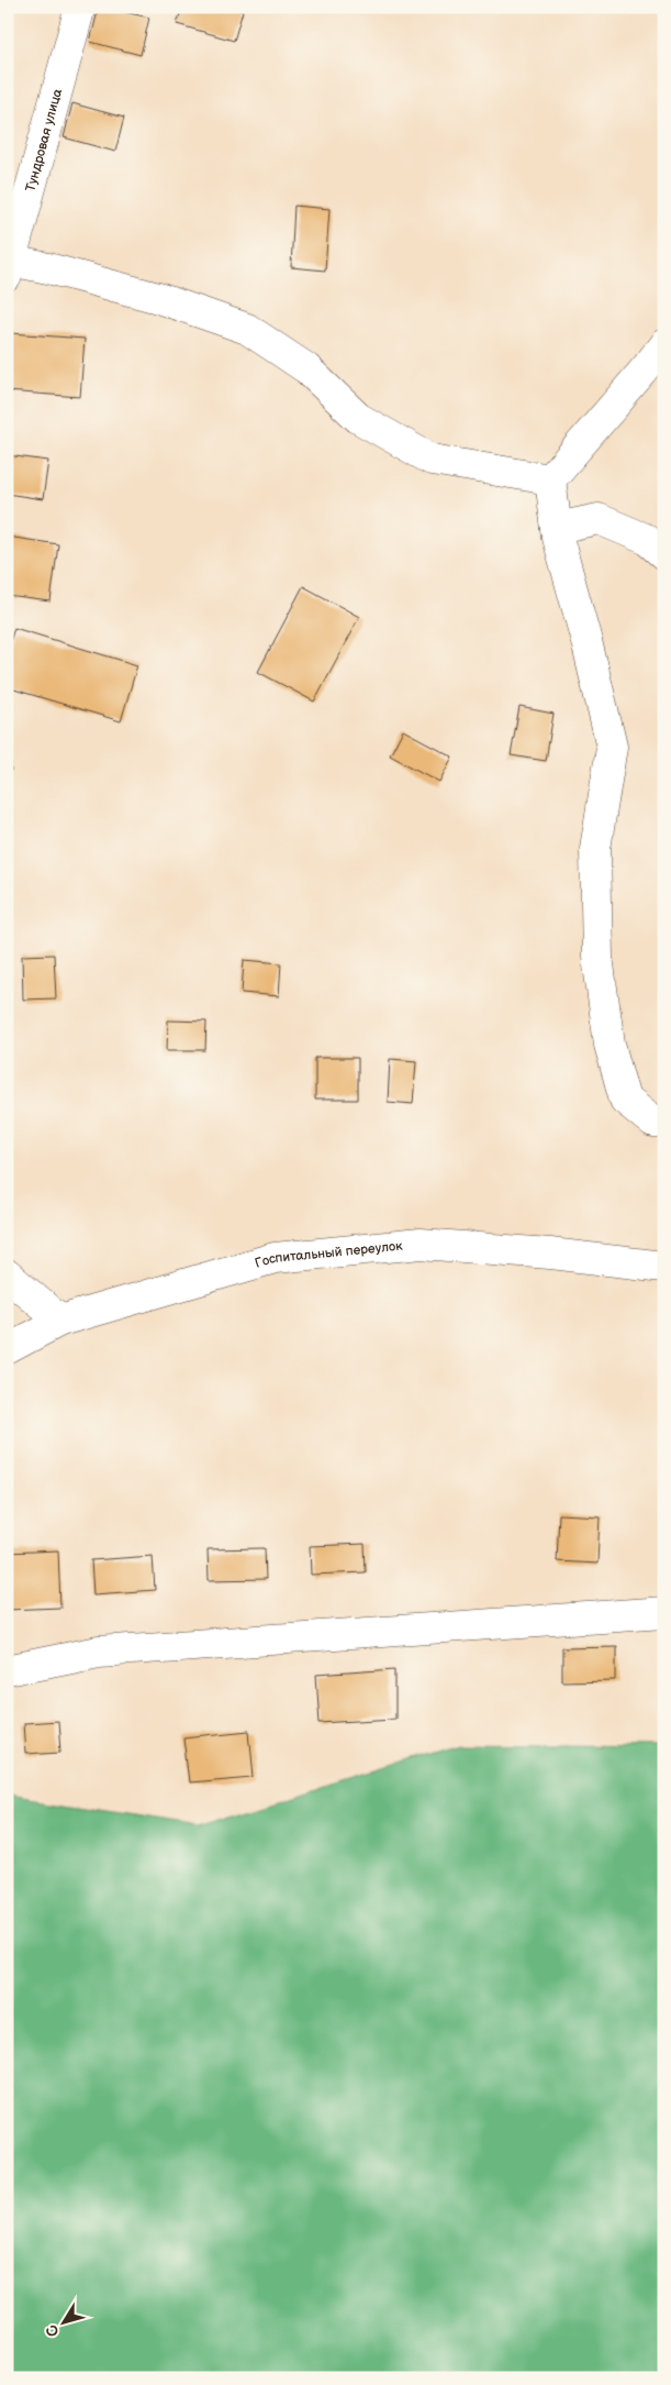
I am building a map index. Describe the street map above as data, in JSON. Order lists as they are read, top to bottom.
{
  "streets": {
    "street": ["Тундровая улица", "Госпитальный переулок"]
  },
  "north": "bottom left"
}
